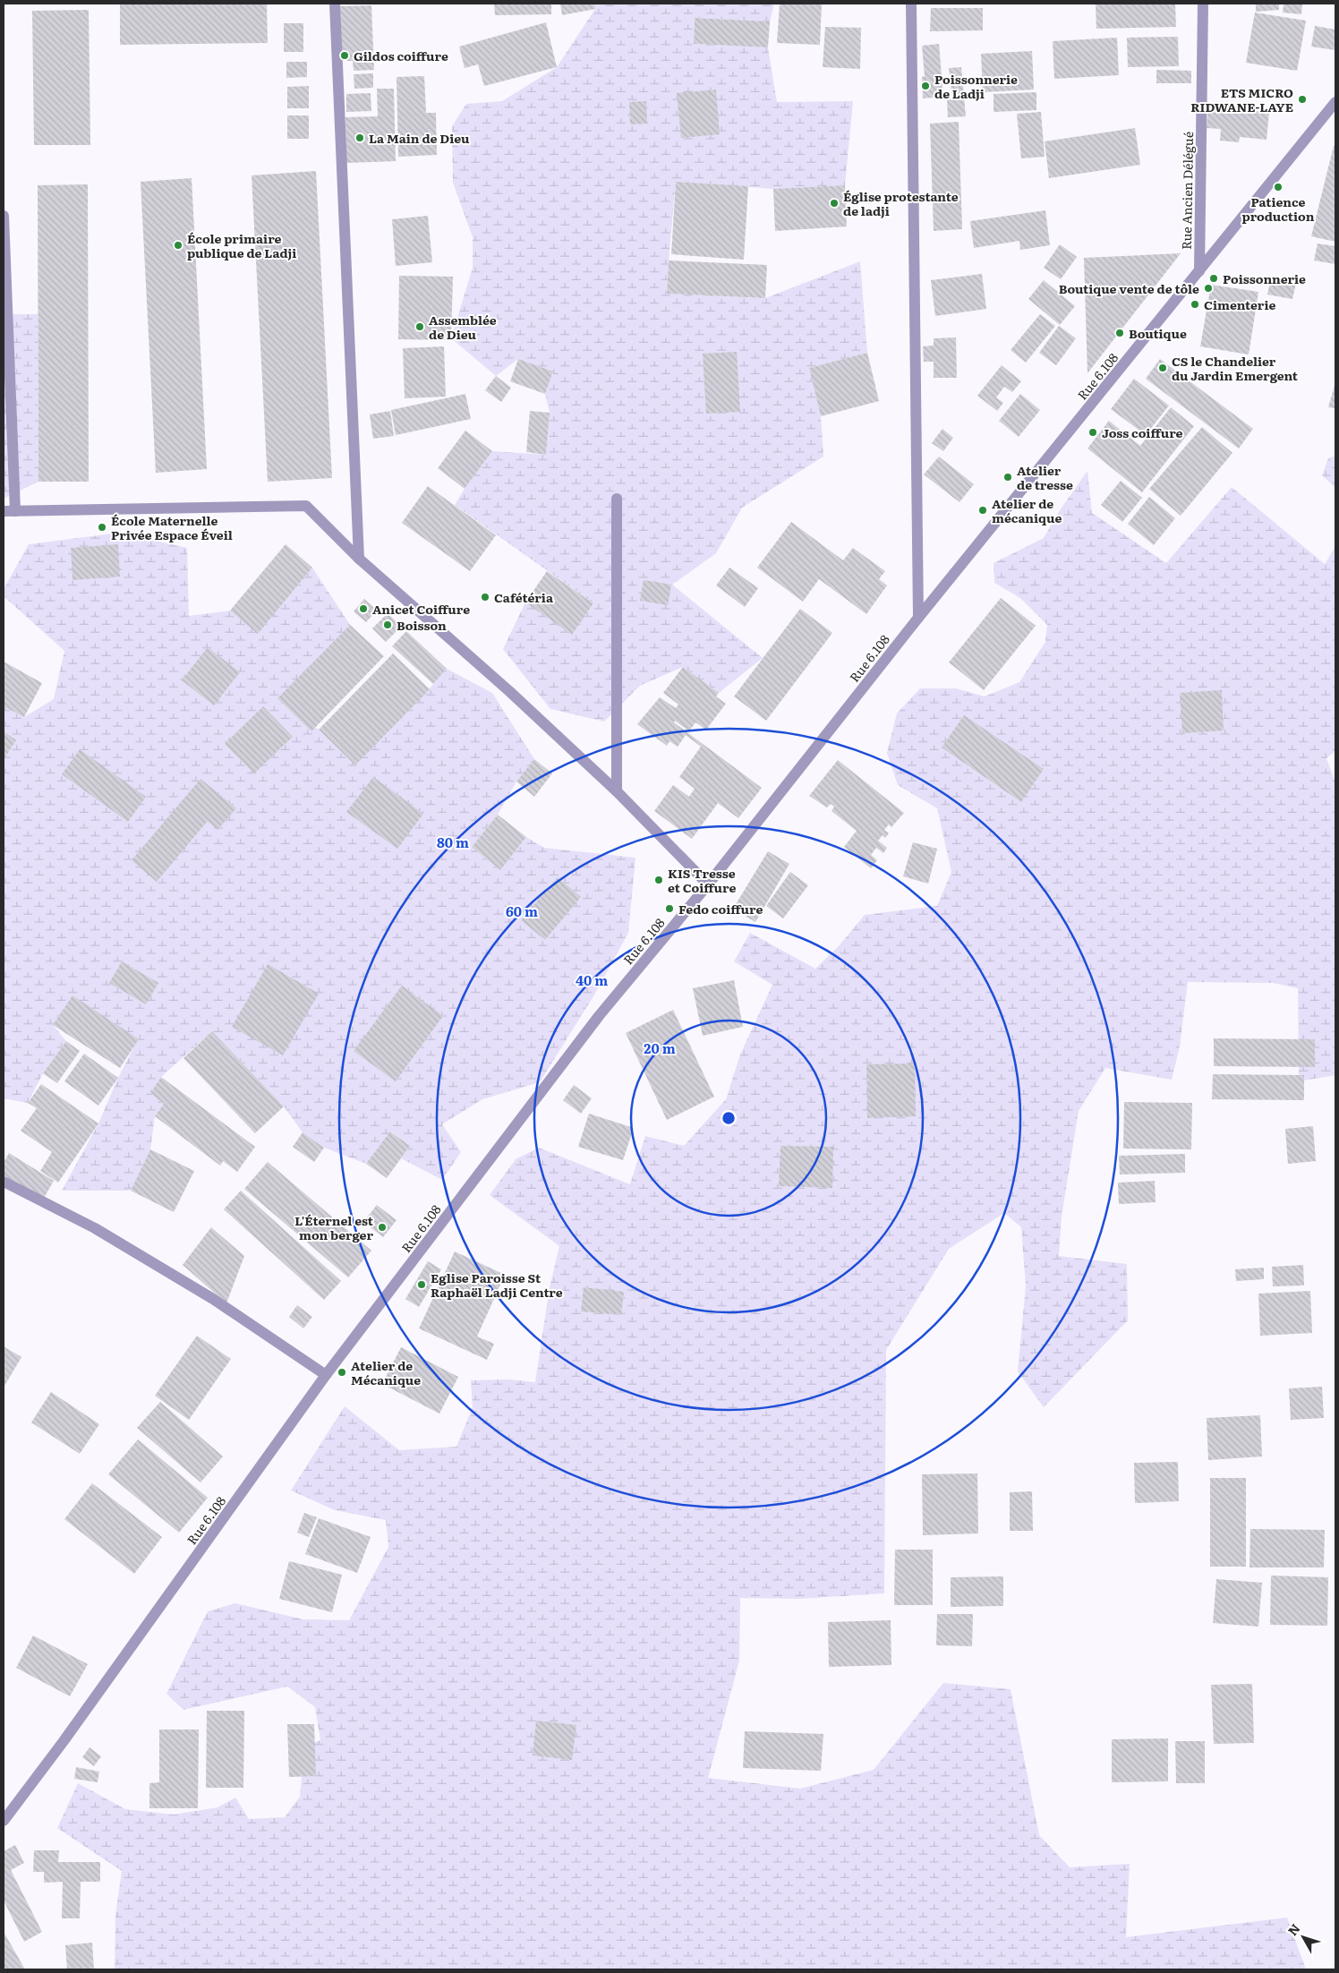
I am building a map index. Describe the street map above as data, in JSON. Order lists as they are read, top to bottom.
{
  "streets": {
    "street": ["Rue Ancien Délégué", "Rue 6.108"]
  },
  "crossings": [
    ["Rue Ancien Délégué", "Rue 6.108"]
  ],
  "places": [
    "Gildos coiffure",
    "Poissonnerie de Ladji",
    "ETS MICRO RIDWANE-LAYE",
    "La Main de Dieu",
    "Patience production",
    "Église protestante de ladji",
    "École primaire publique de Ladji",
    "Poissonnerie",
    "Boutique vente de tôle",
    "Cimenterie",
    "Assemblée de Dieu",
    "Boutique",
    "CS le Chandelier du Jardin Emergent",
    "Joss coiffure",
    "Atelier de tresse",
    "Atelier de mécanique",
    "École Maternelle Privée Espace Éveil",
    "Cafétéria",
    "Anicet Coiffure",
    "Boisson",
    "KIS Tresse et Coiffure",
    "Fedo coiffure",
    "L'Éternel est mon berger",
    "Eglise Paroisse St Raphaël Ladji Centre",
    "Atelier de Mécanique"
  ],
  "north": "top left",
  "rings": [
    "80 m",
    "60 m",
    "40 m",
    "20 m"
  ]
}
